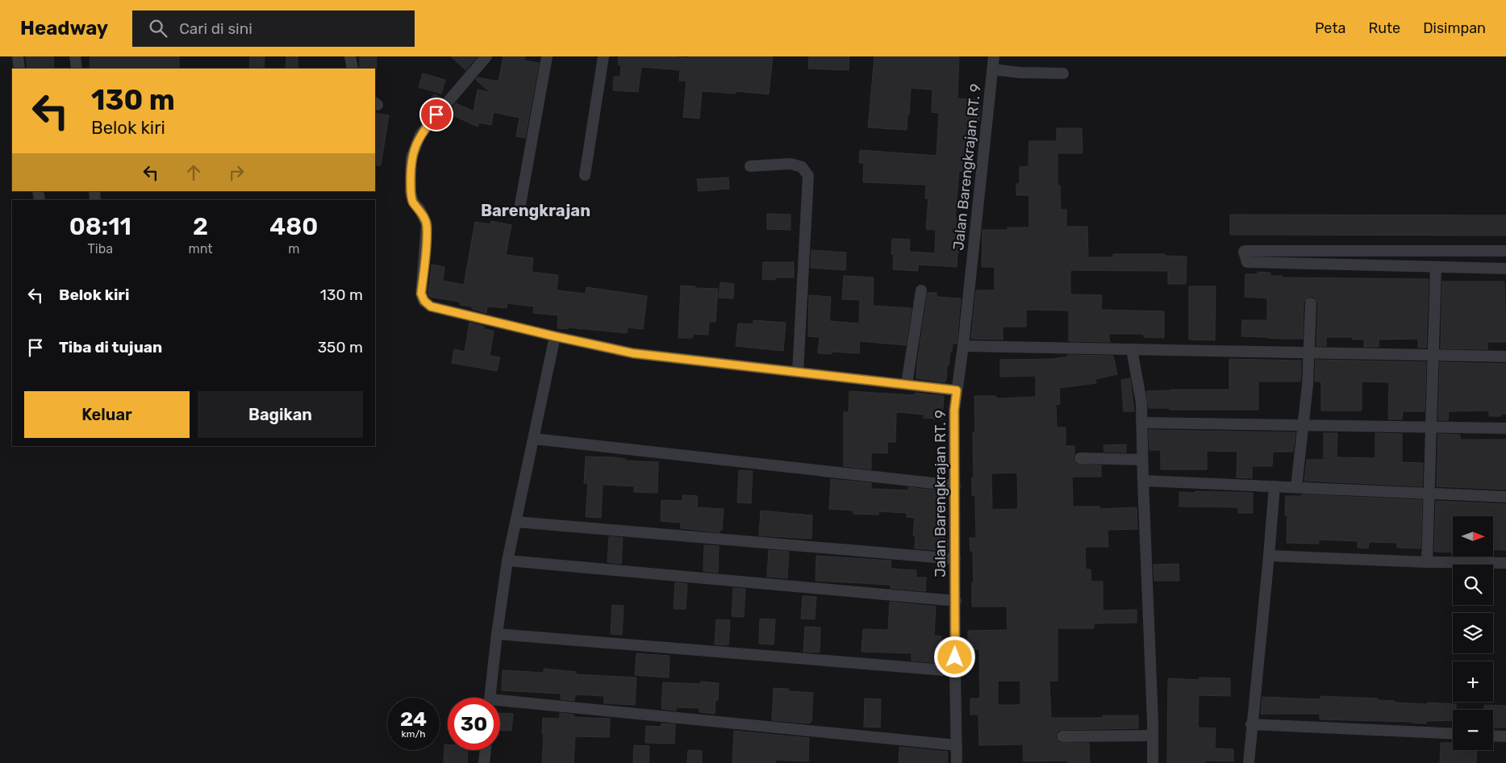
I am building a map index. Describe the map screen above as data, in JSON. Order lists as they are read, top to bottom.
{
  "streets": {
    "street": ["Jalan Barengkrajan RT. 9"]
  },
  "districts": ["Barengkrajan"],
  "north": "right",
  "page": {
    "header": "Headway",
    "search": "Cari di sini",
    "nav": ["Peta", "Rute", "Disimpan"],
    "turn": ["130 m", "Belok kiri"],
    "eta": [
      "08:11",
      "Tiba",
      "2",
      "mnt",
      "480",
      "m"
    ],
    "list": [
      {
        "name": "Belok kiri",
        "value": "130 m"
      },
      {
        "name": "Tiba di tujuan",
        "value": "350 m"
      }
    ],
    "buttons": ["Keluar", "Bagikan"],
    "map_buttons": ["+", "−"],
    "speed": "24 km/h",
    "limit": "30"
  }
}
